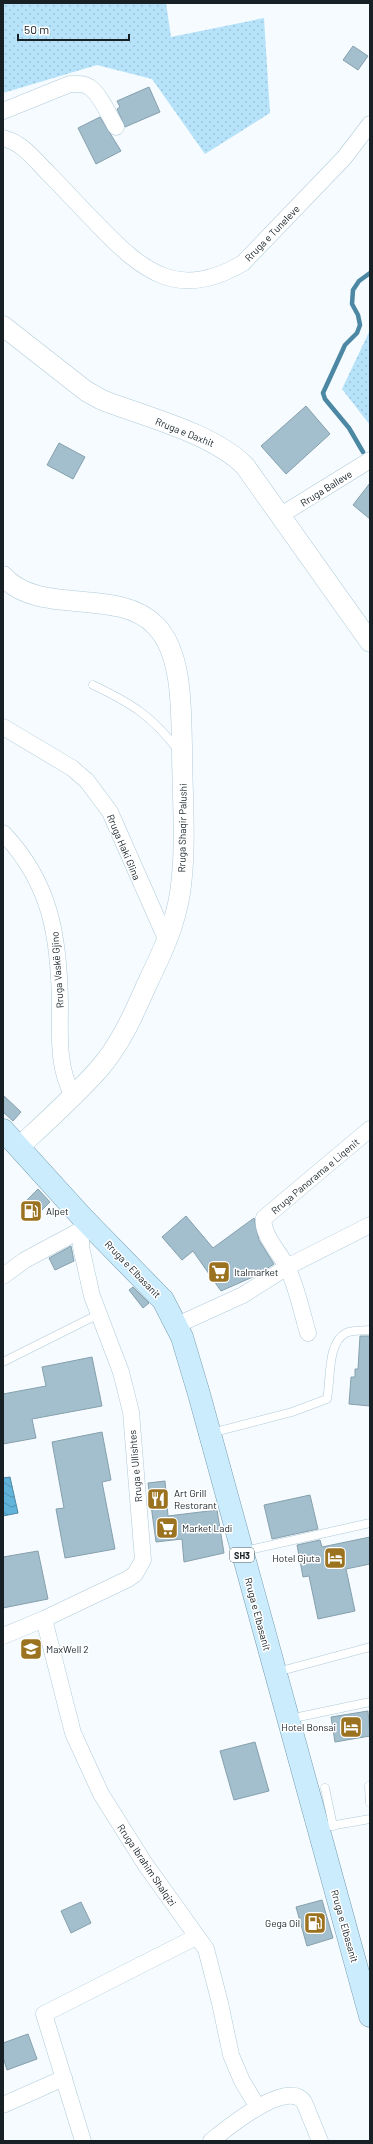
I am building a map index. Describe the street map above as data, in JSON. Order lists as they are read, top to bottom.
{
  "streets": {
    "main road": ["Rruga e Elbasanit", "SH3"],
    "street": [
      "Rruga e Tuneleve",
      "Rruga e Daxhit",
      "Rruga Balleve",
      "Rruga Shaqir Palushi",
      "Rruga Haki Glina",
      "Rruga Vaskë Gjino",
      "Rruga Panorama e Liqenit",
      "Rruga e Ullishtes",
      "Rruga Ibrahim Shalqizi"
    ]
  },
  "crossings": [
    ["Rruga e Daxhit", "Rruga Balleve"],
    ["Rruga Shaqir Palushi", "Rruga Haki Glina"],
    ["Rruga Shaqir Palushi", "Rruga Vaskë Gjino"],
    ["Rruga Shaqir Palushi", "Rruga e Elbasanit"],
    ["Rruga e Elbasanit", "Rruga e Ullishtes"],
    ["Rruga e Ullishtes", "Rruga Ibrahim Shalqizi"]
  ],
  "places": {
    "fuel station": ["Alpet", "Gega Oil"],
    "supermarket": ["Italmarket", "Market Ladi"],
    "restaurant": ["Art Grill Restorant"],
    "hotel": ["Hotel Gjuta", "Hotel Bonsai"],
    "school or university": ["MaxWell 2"]
  },
  "scale_bar": "50 m"
}
